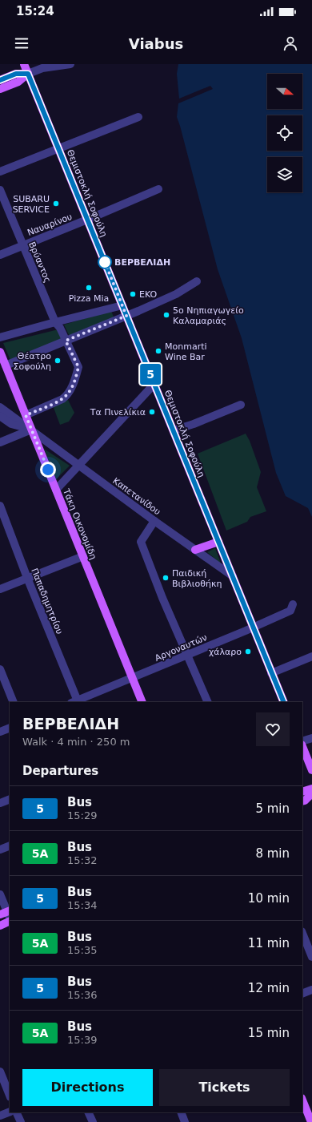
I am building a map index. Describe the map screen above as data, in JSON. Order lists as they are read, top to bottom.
{
  "streets": {
    "main road": ["Θεμιστοκλή Σοφούλη", "Τάκη Οικονομίδη"],
    "street": [
      "Ναυαρίνου",
      "Βρύαντος",
      "Καπετανίδου",
      "Παπαδημητρίου",
      "Αργοναυτών"
    ]
  },
  "crossings": [
    ["Θεμιστοκλή Σοφούλη", "Ναυαρίνου"],
    ["Θεμιστοκλή Σοφούλη", "Καπετανίδου"],
    ["Θεμιστοκλή Σοφούλη", "Αργοναυτών"],
    ["Ναυαρίνου", "Βρύαντος"],
    ["Βρύαντος", "Τάκη Οικονομίδη"],
    ["Καπετανίδου", "Τάκη Οικονομίδη"],
    ["Τάκη Οικονομίδη", "Αργοναυτών"],
    ["Παπαδημητρίου", "Αργοναυτών"]
  ],
  "places": [
    "SUBARU SERVICE",
    "ΒΕΡΒΕΛΙΔΗ",
    "Pizza Mia",
    "EKO",
    "5ο Νηπιαγωγείο Καλαμαριάς",
    "Monmarti Wine Bar",
    "Θέατρο Σοφούλη",
    "Τα Πινελίκια",
    "Παιδική Βιβλιοθήκη",
    "χάλαρο"
  ],
  "lines": ["bus line 5"],
  "north": "right",
  "page": {
    "status": "15:24",
    "header": "Viabus",
    "on_map": "5",
    "heading": [
      ["ΒΕΡΒΕΛΙΔΗ", "Walk · 4 min · 250 m"],
      "Departures"
    ],
    "list": [
      {
        "mark": "5",
        "name": "Bus",
        "note": "15:29",
        "value": "5 min"
      },
      {
        "mark": "5Α",
        "name": "Bus",
        "note": "15:32",
        "value": "8 min"
      },
      {
        "mark": "5",
        "name": "Bus",
        "note": "15:34",
        "value": "10 min"
      },
      {
        "mark": "5Α",
        "name": "Bus",
        "note": "15:35",
        "value": "11 min"
      },
      {
        "mark": "5",
        "name": "Bus",
        "note": "15:36",
        "value": "12 min"
      },
      {
        "mark": "5Α",
        "name": "Bus",
        "note": "15:39",
        "value": "15 min"
      }
    ],
    "buttons": ["Directions", "Tickets"]
  }
}
